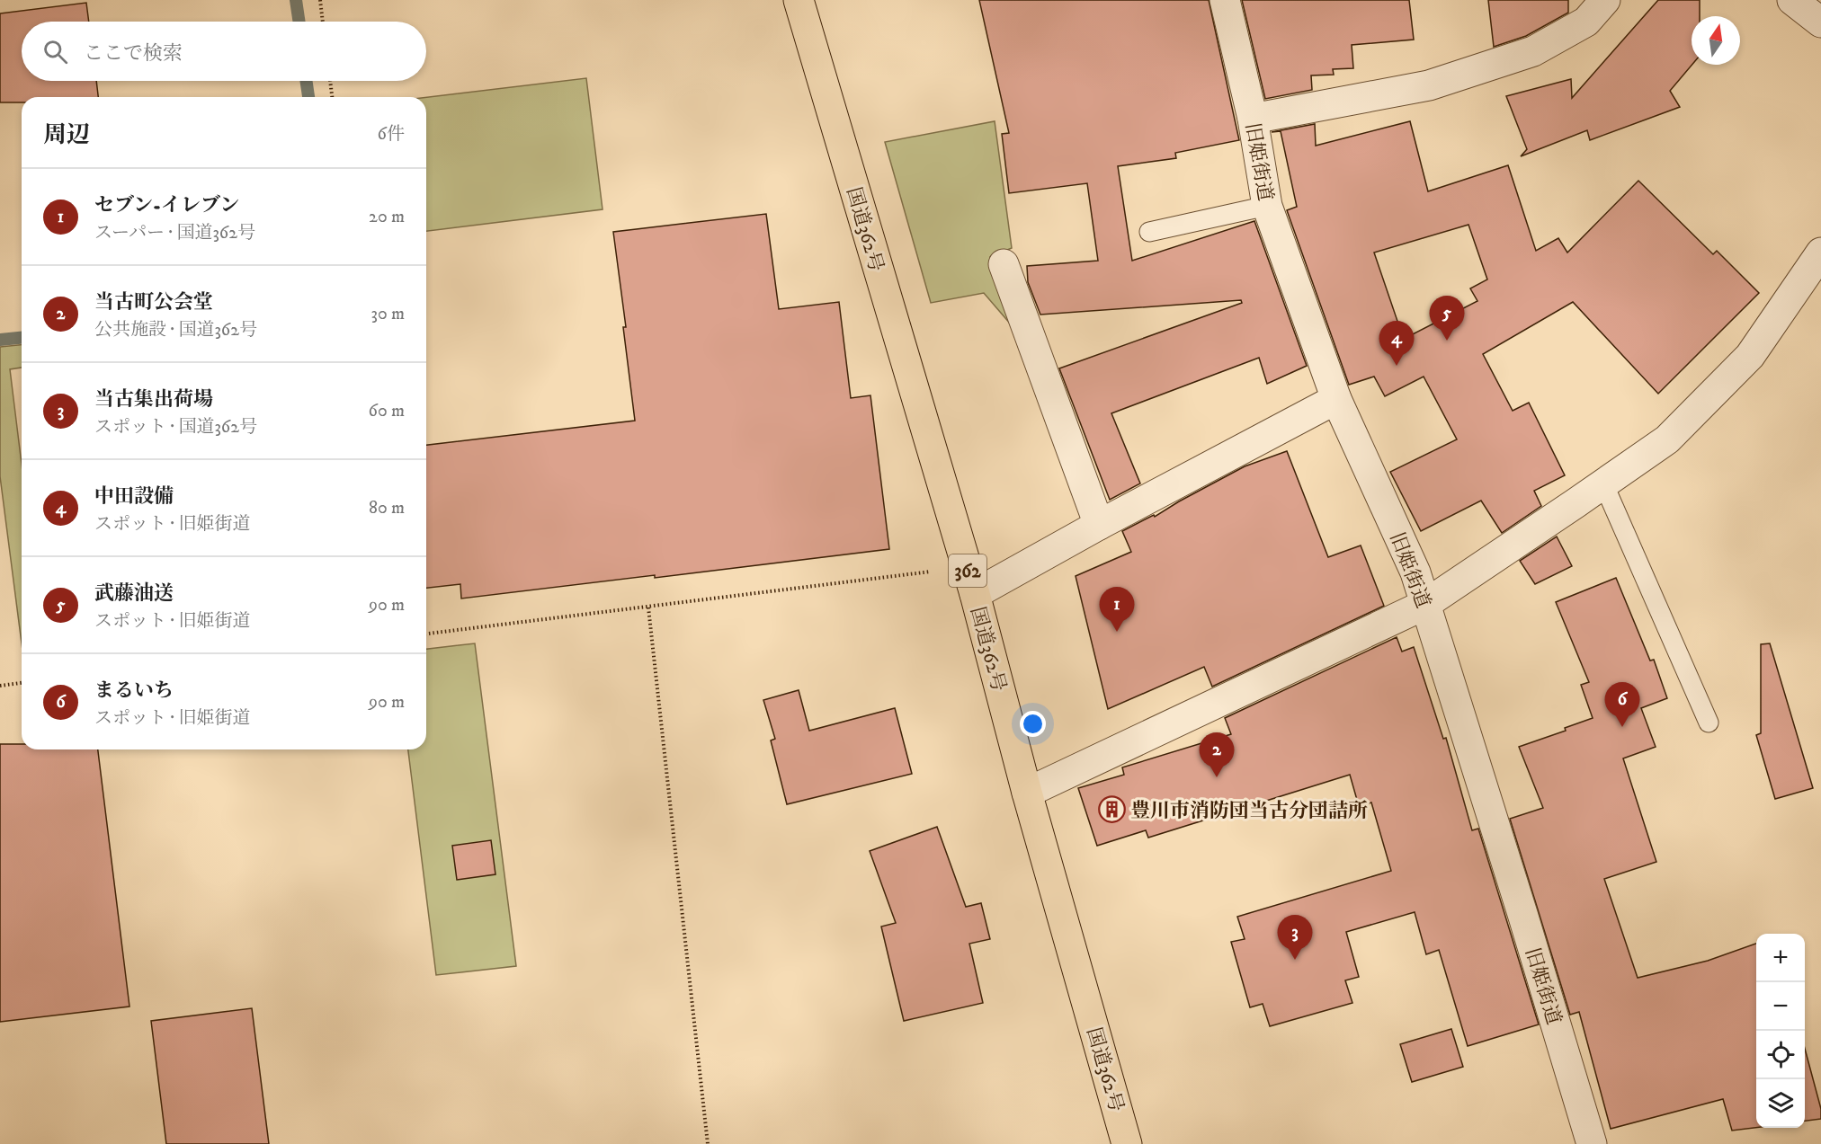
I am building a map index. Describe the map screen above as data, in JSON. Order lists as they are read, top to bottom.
{
  "streets": {
    "highway": ["国道362号", "362"],
    "street": ["旧姫街道"]
  },
  "places": {
    "building": ["豊川市消防団当古分団詰所"]
  },
  "north": "top",
  "page": {
    "search": "ここで検索",
    "heading": ["周辺", "6件"],
    "list": [
      {
        "mark": "1",
        "name": "セブン-イレブン",
        "note": "スーパー · 国道362号",
        "value": "20 m"
      },
      {
        "mark": "2",
        "name": "当古町公会堂",
        "note": "公共施設 · 国道362号",
        "value": "30 m"
      },
      {
        "mark": "3",
        "name": "当古集出荷場",
        "note": "スポット · 国道362号",
        "value": "60 m"
      },
      {
        "mark": "4",
        "name": "中田設備",
        "note": "スポット · 旧姫街道",
        "value": "80 m"
      },
      {
        "mark": "5",
        "name": "武藤油送",
        "note": "スポット · 旧姫街道",
        "value": "90 m"
      },
      {
        "mark": "6",
        "name": "まるいち",
        "note": "スポット · 旧姫街道",
        "value": "90 m"
      }
    ],
    "pins": [
      "5",
      "4",
      "1",
      "6",
      "2",
      "3"
    ],
    "map_buttons": ["+", "−"]
  }
}
